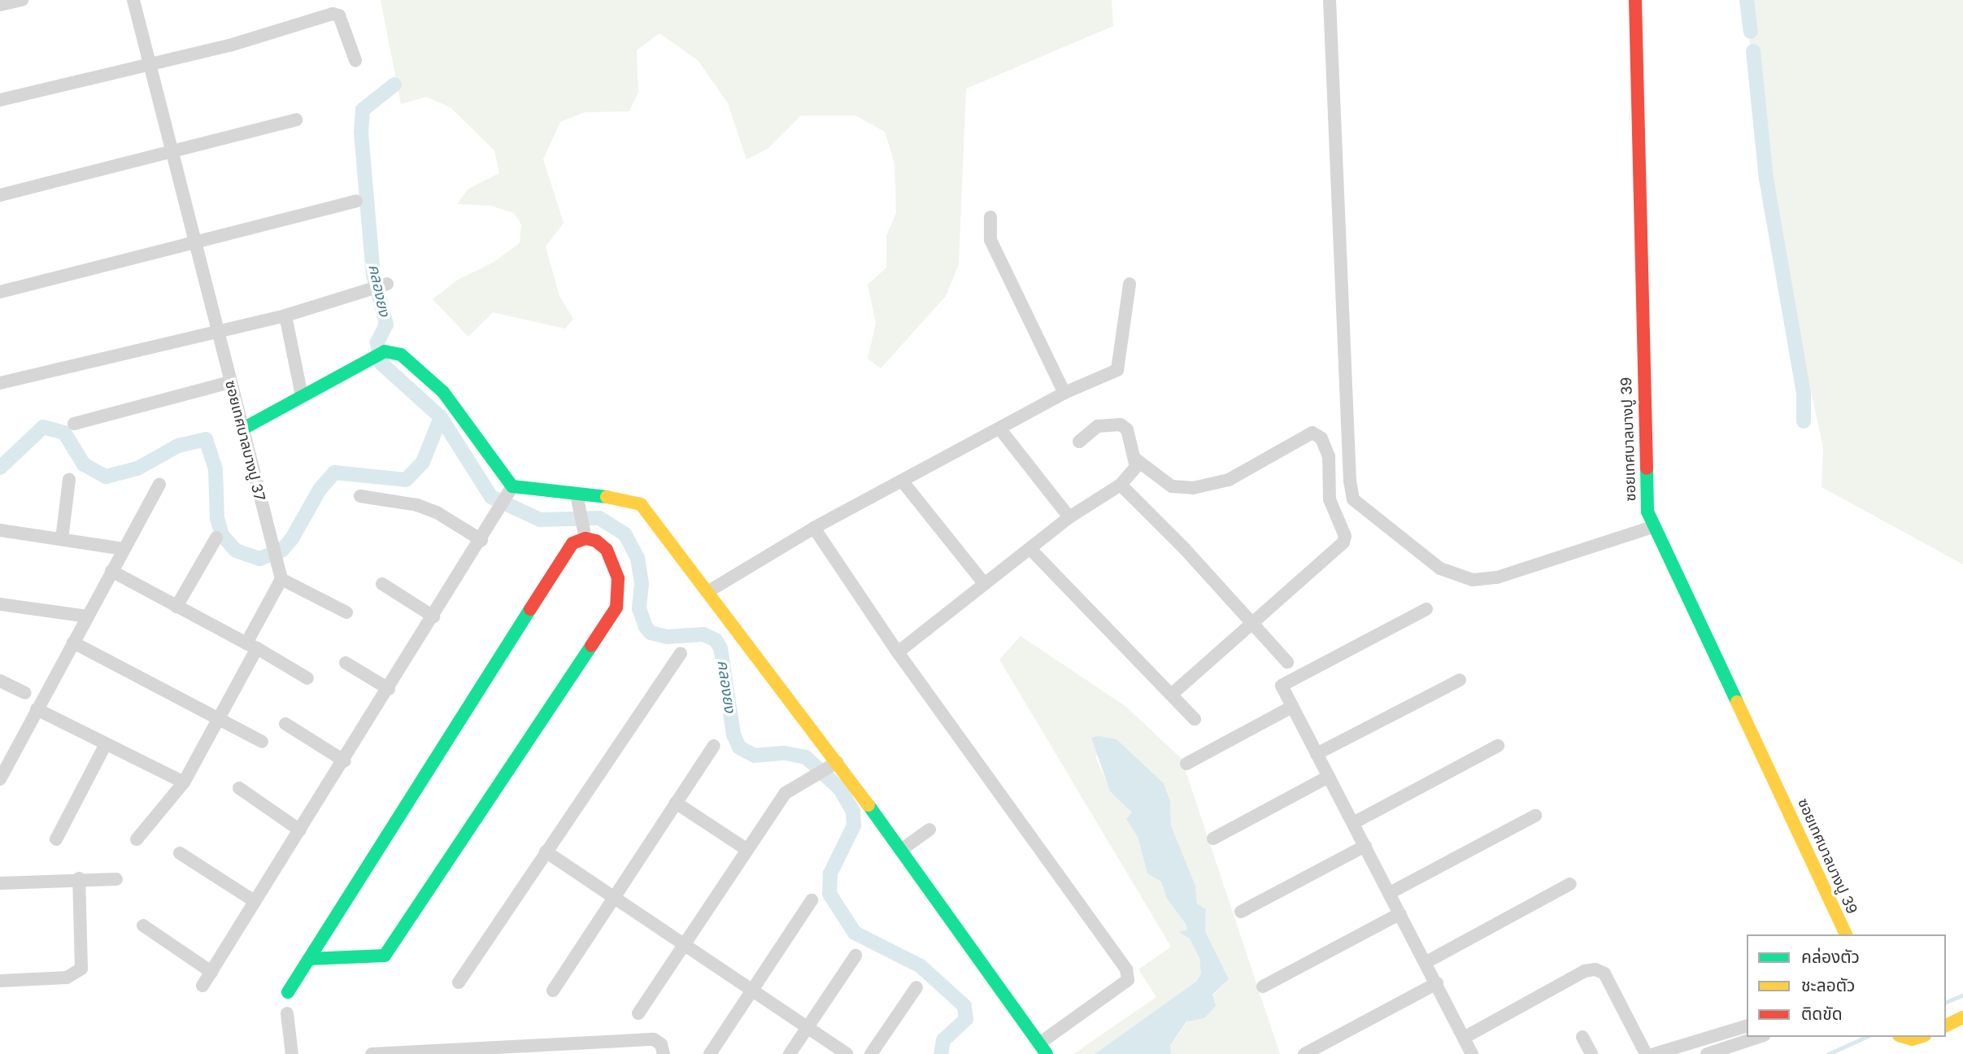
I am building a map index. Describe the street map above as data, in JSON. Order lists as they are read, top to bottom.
{
  "streets": {
    "street": ["ซอยเทศบาลบางปู 39", "ซอยเทศบาลบางปู 37"]
  },
  "water": ["คลองยง"],
  "legend": ["คล่องตัว", "ชะลอตัว", "ติดขัด"]
}
